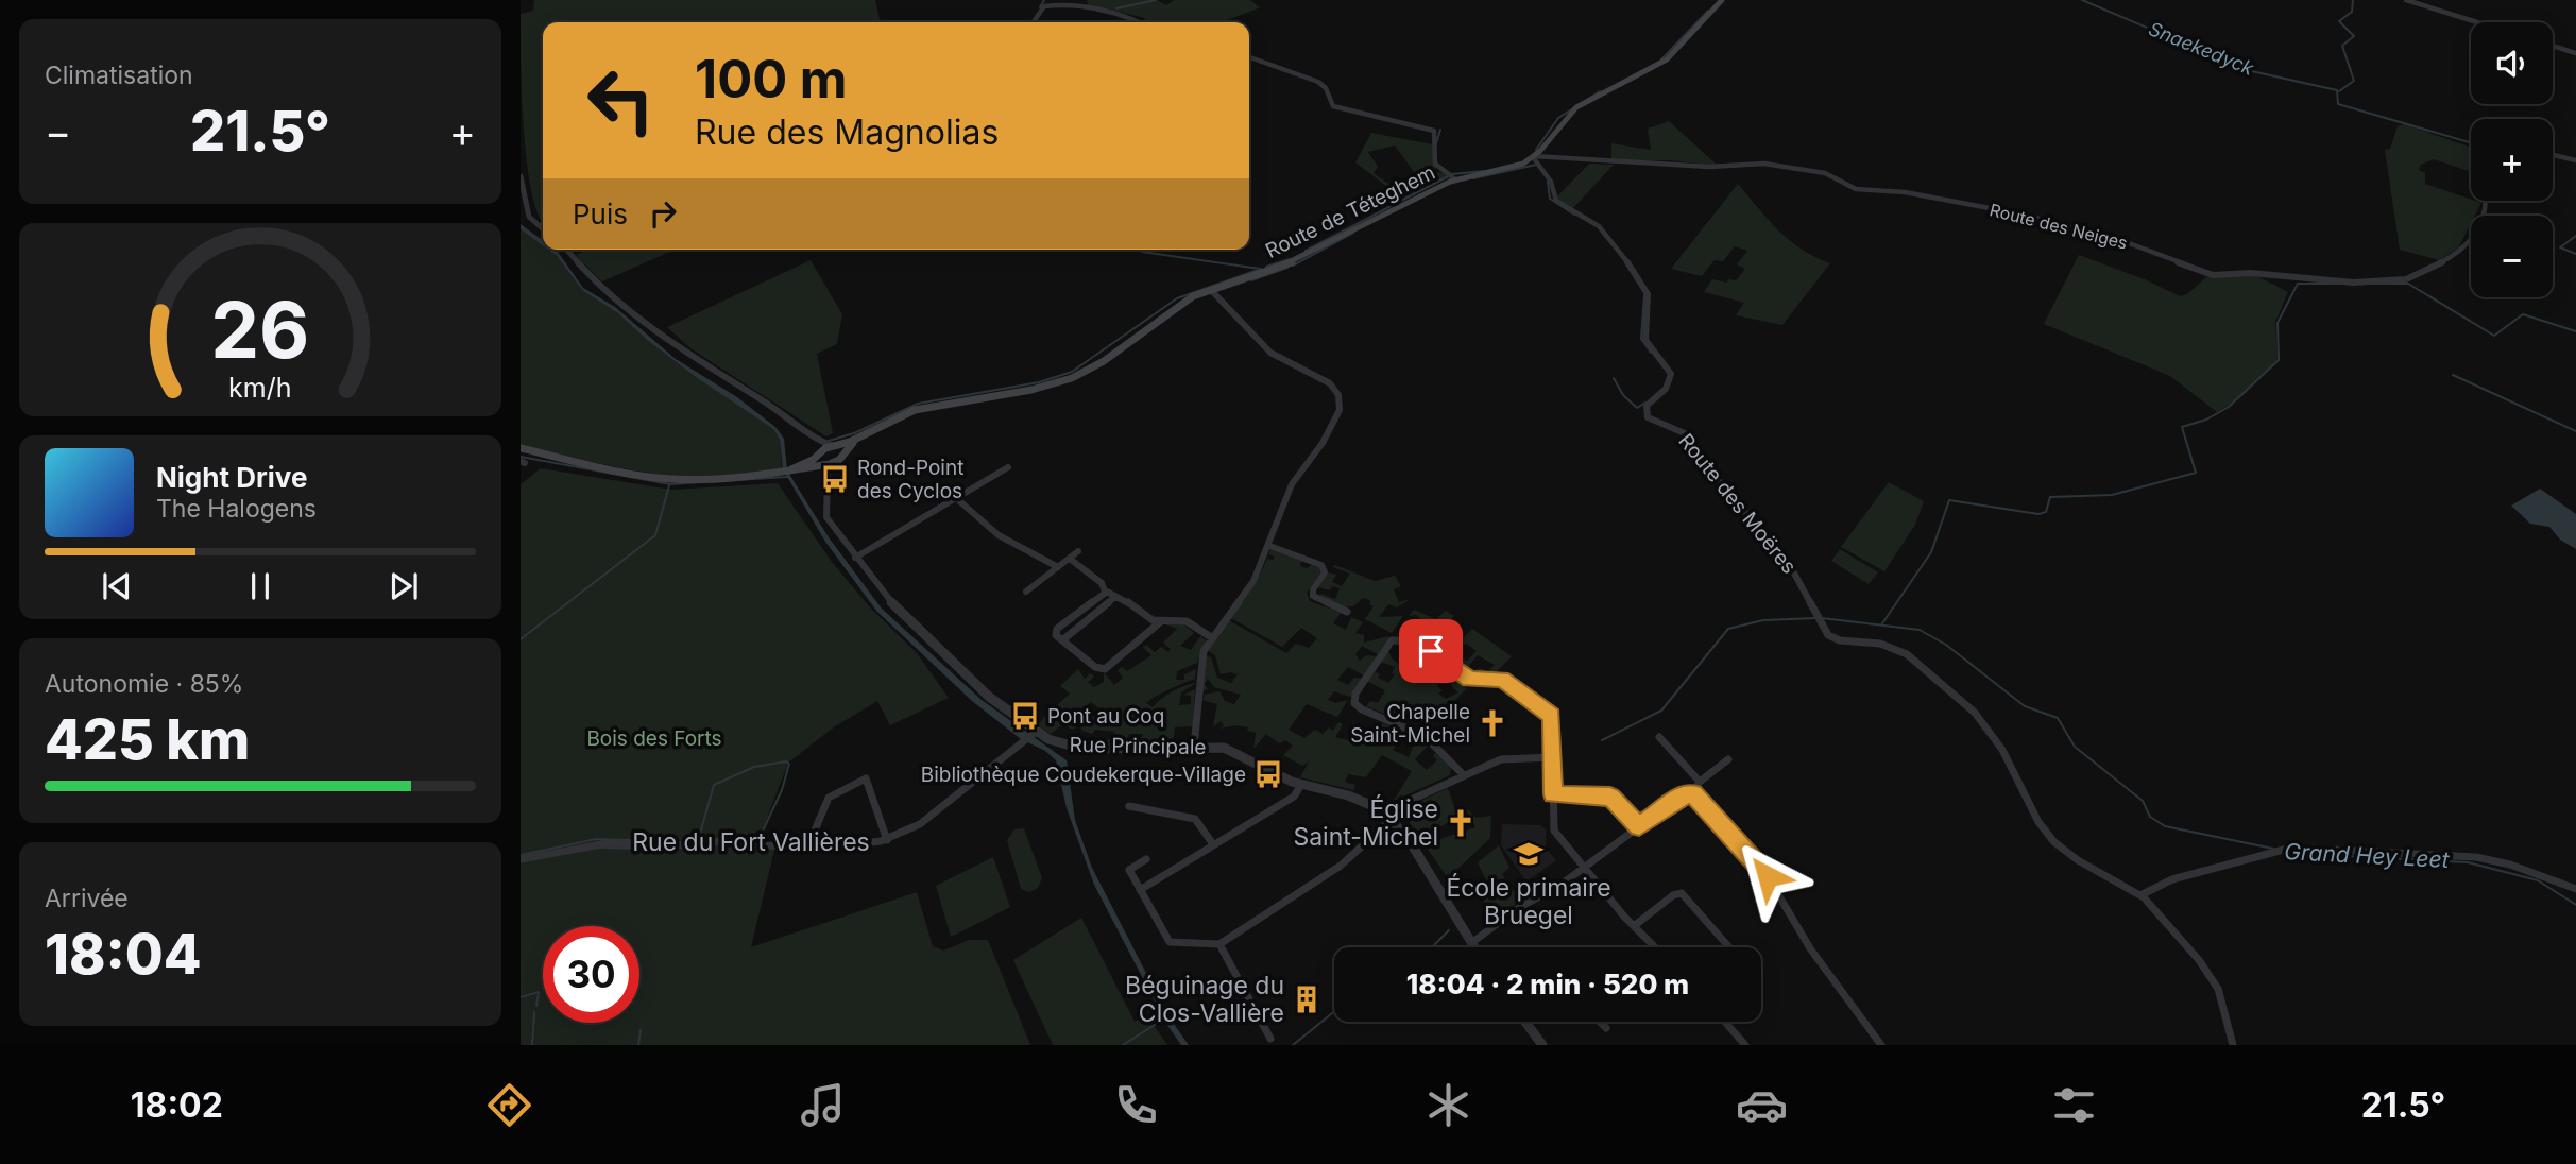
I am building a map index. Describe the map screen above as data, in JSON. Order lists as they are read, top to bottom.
{
  "streets": {
    "main road": ["Route de Téteghem"],
    "street": [
      "Route des Neiges",
      "Route des Moëres",
      "Rue Principale",
      "Rue du Fort Vallières"
    ]
  },
  "crossings": [
    ["Route de Téteghem", "Route des Neiges"],
    ["Route de Téteghem", "Route des Moëres"],
    ["Route de Téteghem", "Rue Principale"],
    ["Route des Neiges", "Route des Moëres"],
    ["Rue Principale", "Rue du Fort Vallières"]
  ],
  "water": ["Snaekedyck", "Grand Hey Leet"],
  "parks": ["Bois des Forts"],
  "places": {
    "bus stop": ["Rond-Point des Cyclos", "Pont au Coq", "Bibliothèque Coudekerque-Village"],
    "church": ["Chapelle Saint-Michel", "Église Saint-Michel"],
    "school or university": ["École primaire Bruegel"],
    "building": ["Béguinage du Clos-Vallière"]
  },
  "page": {
    "tile": [
      "Climatisation",
      ["Autonomie · 85%", "425 km"],
      ["Arrivée", "18:04"]
    ],
    "map_buttons": ["+", "−"],
    "turn": ["100 m", "Rue des Magnolias"],
    "heat": ["−", "21.5°", "+"],
    "then": "Puis",
    "song": ["Night Drive", "The Halogens"],
    "limit": "30",
    "trip": "18:04 · 2 min · 520 m",
    "tabs": ["18:02", "21.5°"],
    "gauge": ["26", "km/h"]
  }
}
